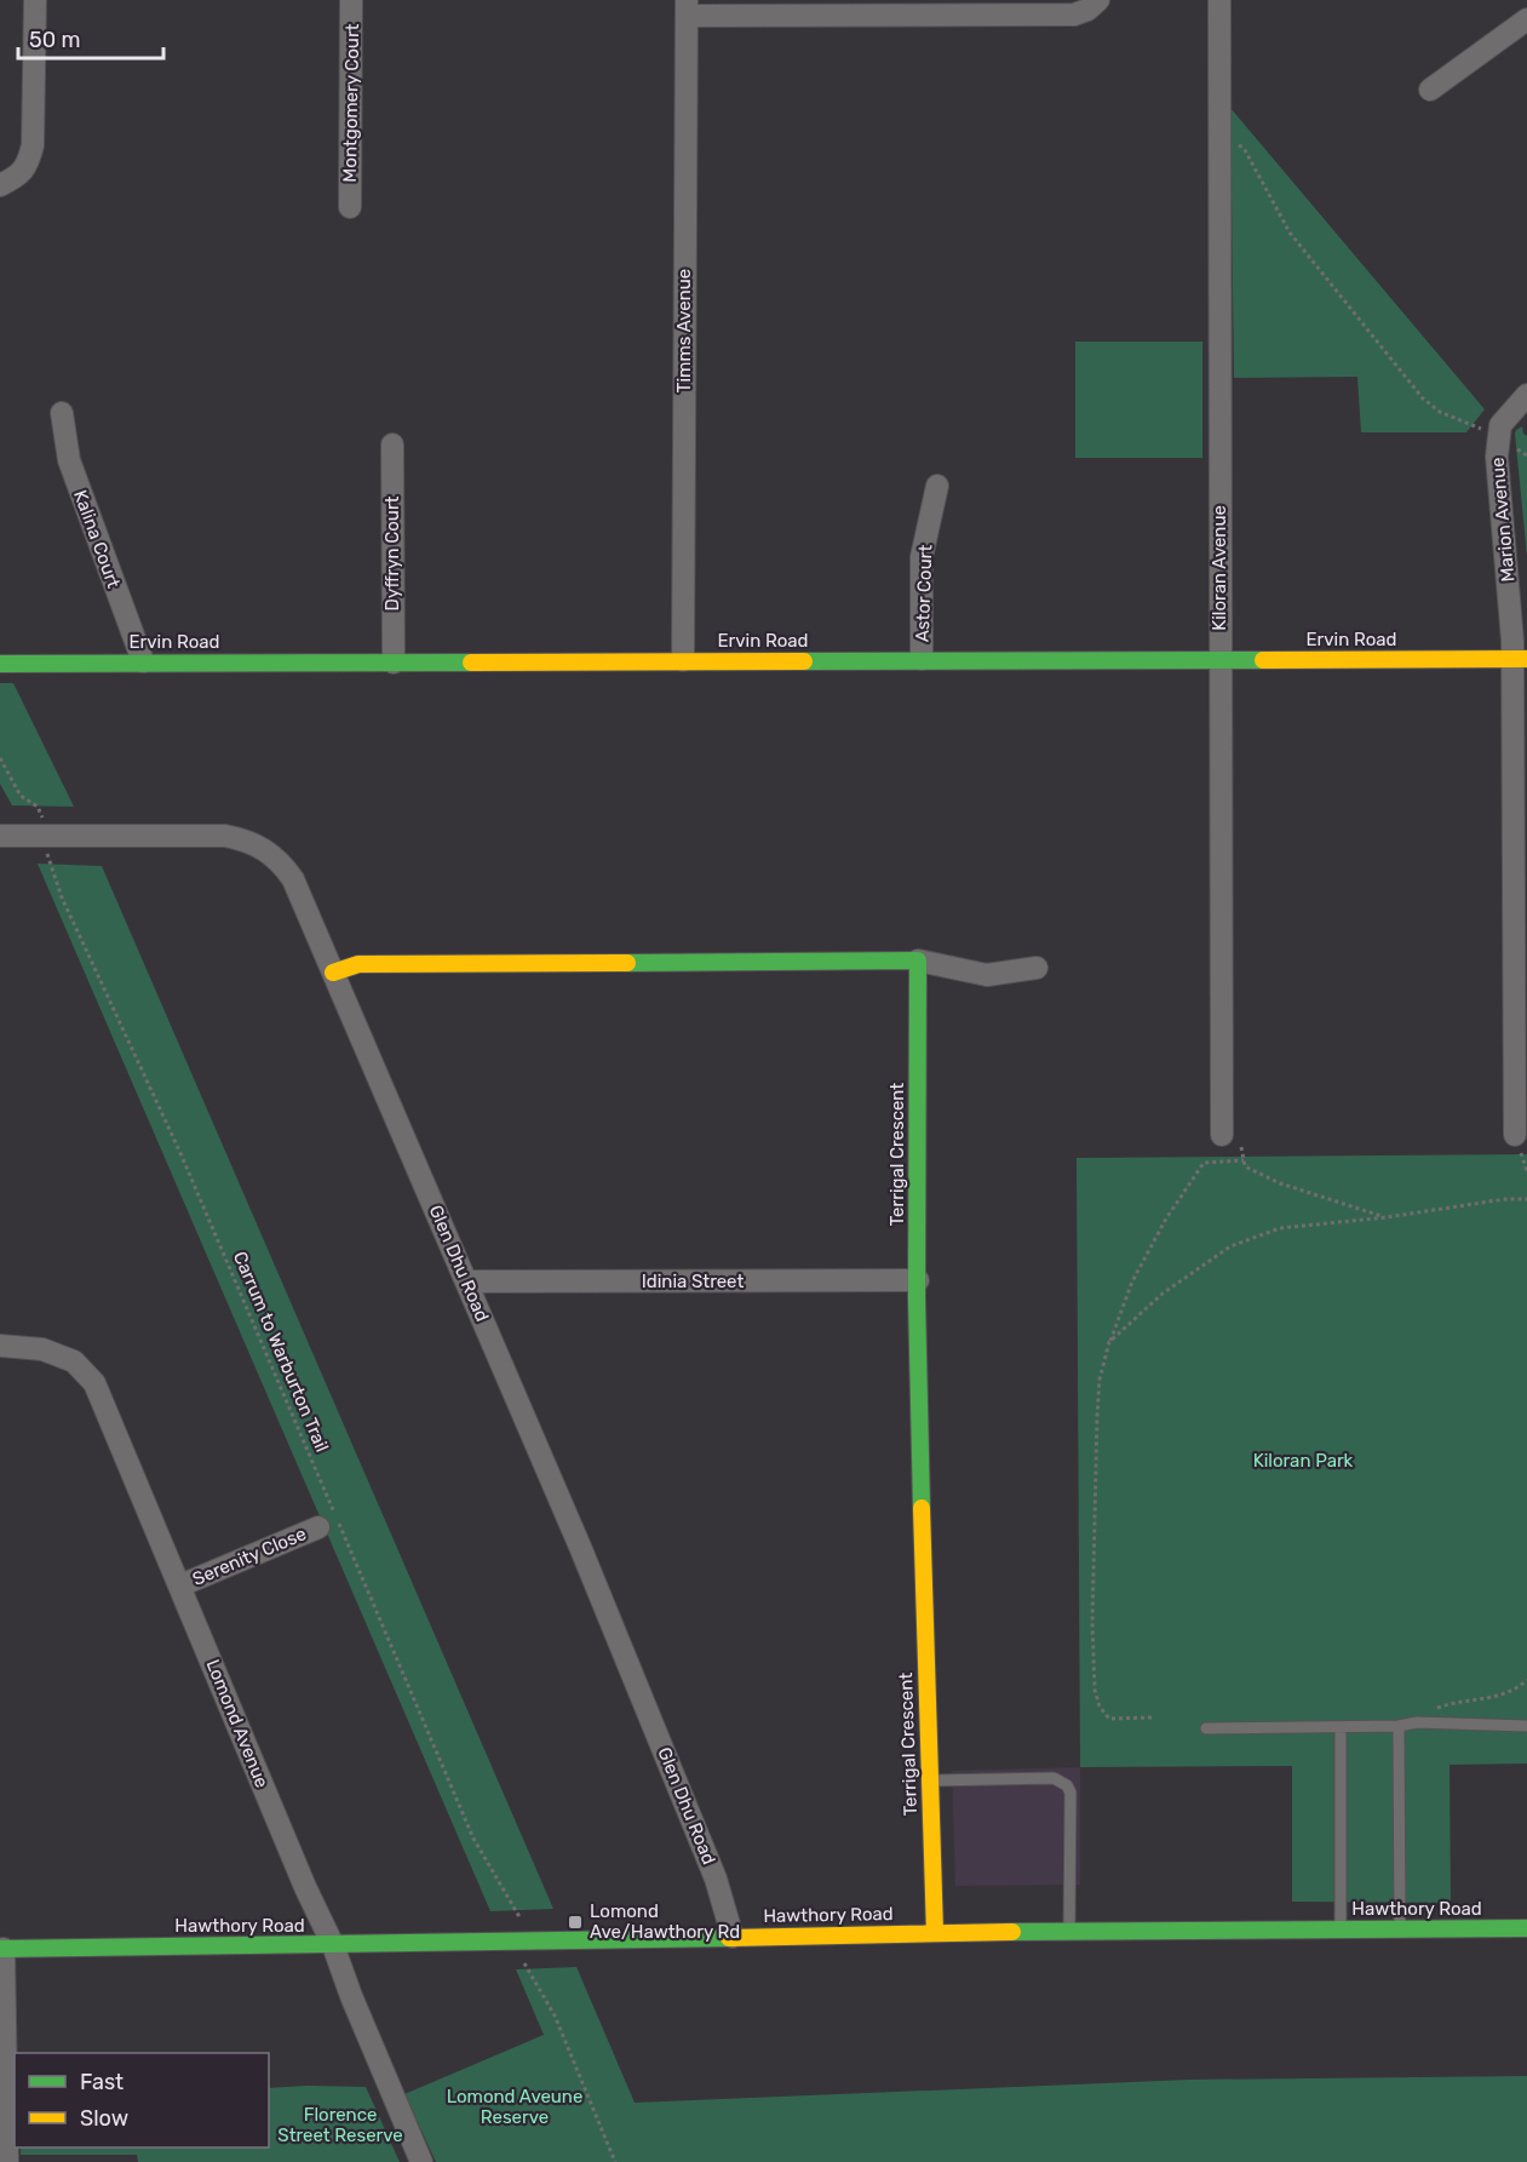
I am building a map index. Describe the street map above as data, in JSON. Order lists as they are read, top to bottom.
{
  "streets": {
    "street": [
      "Montgomery Court",
      "Timms Avenue",
      "Marion Avenue",
      "Kalina Court",
      "Dyffryn Court",
      "Kiloran Avenue",
      "Astor Court",
      "Ervin Road",
      "Terrigal Crescent",
      "Glen Dhu Road",
      "Idinia Street",
      "Serenity Close",
      "Lomond Avenue",
      "Hawthory Road"
    ],
    "path": ["Carrum to Warburton Trail"]
  },
  "crossings": [
    ["Timms Avenue", "Ervin Road"],
    ["Marion Avenue", "Ervin Road"],
    ["Kalina Court", "Ervin Road"],
    ["Dyffryn Court", "Ervin Road"],
    ["Kiloran Avenue", "Ervin Road"],
    ["Astor Court", "Ervin Road"],
    ["Terrigal Crescent", "Idinia Street"],
    ["Terrigal Crescent", "Hawthory Road"],
    ["Glen Dhu Road", "Idinia Street"],
    ["Glen Dhu Road", "Carrum to Warburton Trail"],
    ["Glen Dhu Road", "Hawthory Road"],
    ["Serenity Close", "Lomond Avenue"],
    ["Lomond Avenue", "Hawthory Road"]
  ],
  "parks": ["Kiloran Park", "Lomond Aveune Reserve", "Florence Street Reserve"],
  "places": {
    "transit": ["Lomond Ave/Hawthory Rd"]
  },
  "legend": ["Fast", "Slow"],
  "scale_bar": "50 m"
}
